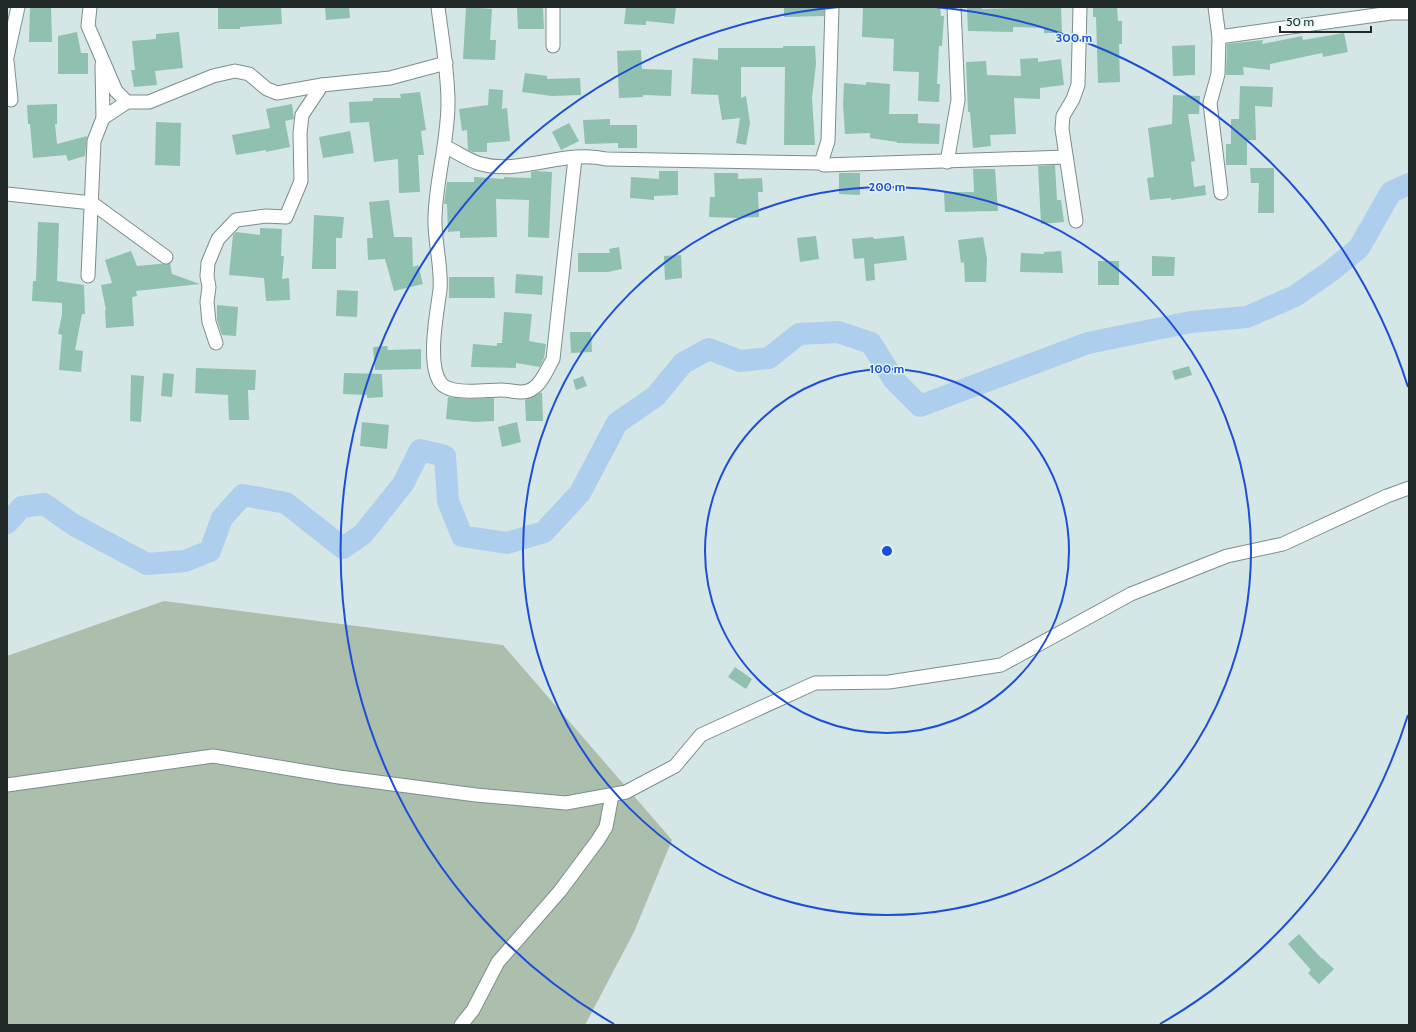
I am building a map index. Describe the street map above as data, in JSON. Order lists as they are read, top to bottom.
{
  "scale_bar": "50 m",
  "rings": ["300 m", "200 m", "100 m"]
}
